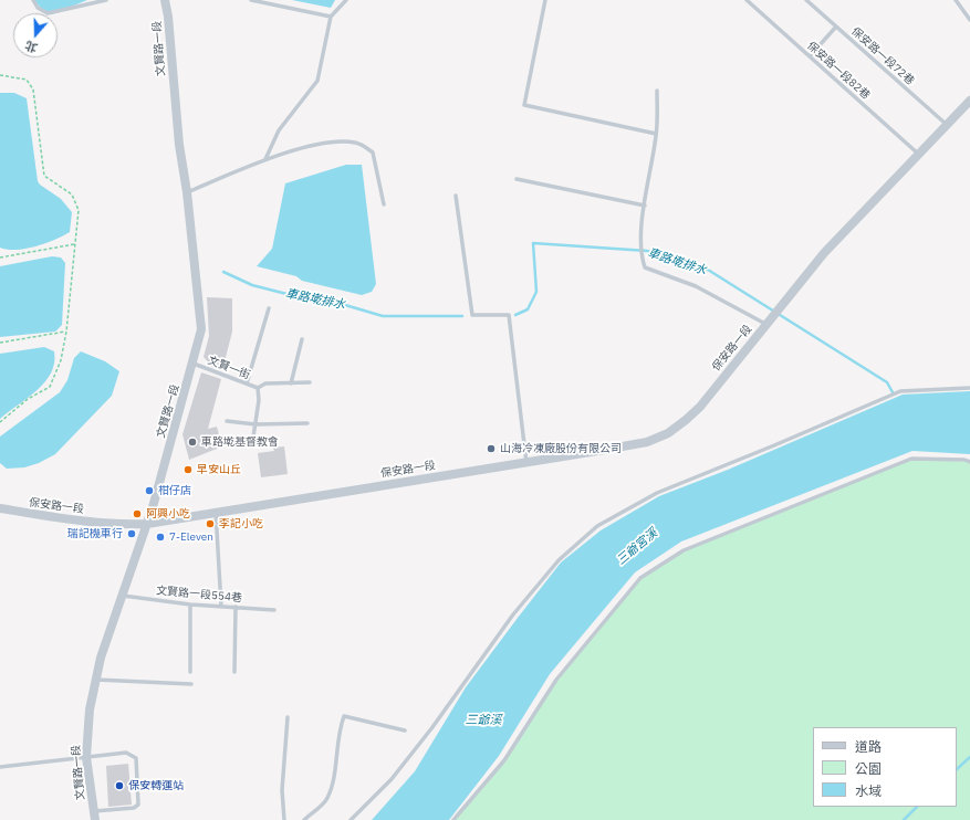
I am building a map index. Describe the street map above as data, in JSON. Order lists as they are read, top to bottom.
{
  "streets": {
    "street": ["文賢路一段", "保安路一段"],
    "lane": [
      "保安路一段72巷",
      "保安路一段82巷",
      "文賢一街",
      "文賢路一段554巷"
    ]
  },
  "crossings": [
    ["文賢路一段", "保安路一段"],
    ["文賢路一段", "文賢一街"],
    ["文賢路一段", "文賢路一段554巷"],
    ["保安路一段82巷", "保安路一段"]
  ],
  "water": ["車路墘排水", "三爺宮溪", "三爺溪"],
  "places": [
    "車路墘基督教會",
    "山海冷凍廠股份有限公司",
    "早安山丘",
    "柑仔店",
    "阿興小吃",
    "李記小吃",
    "瑞記機車行",
    "7-Eleven",
    "保安轉運站"
  ],
  "legend": ["道路", "公園", "水域"],
  "north": "bottom"
}
